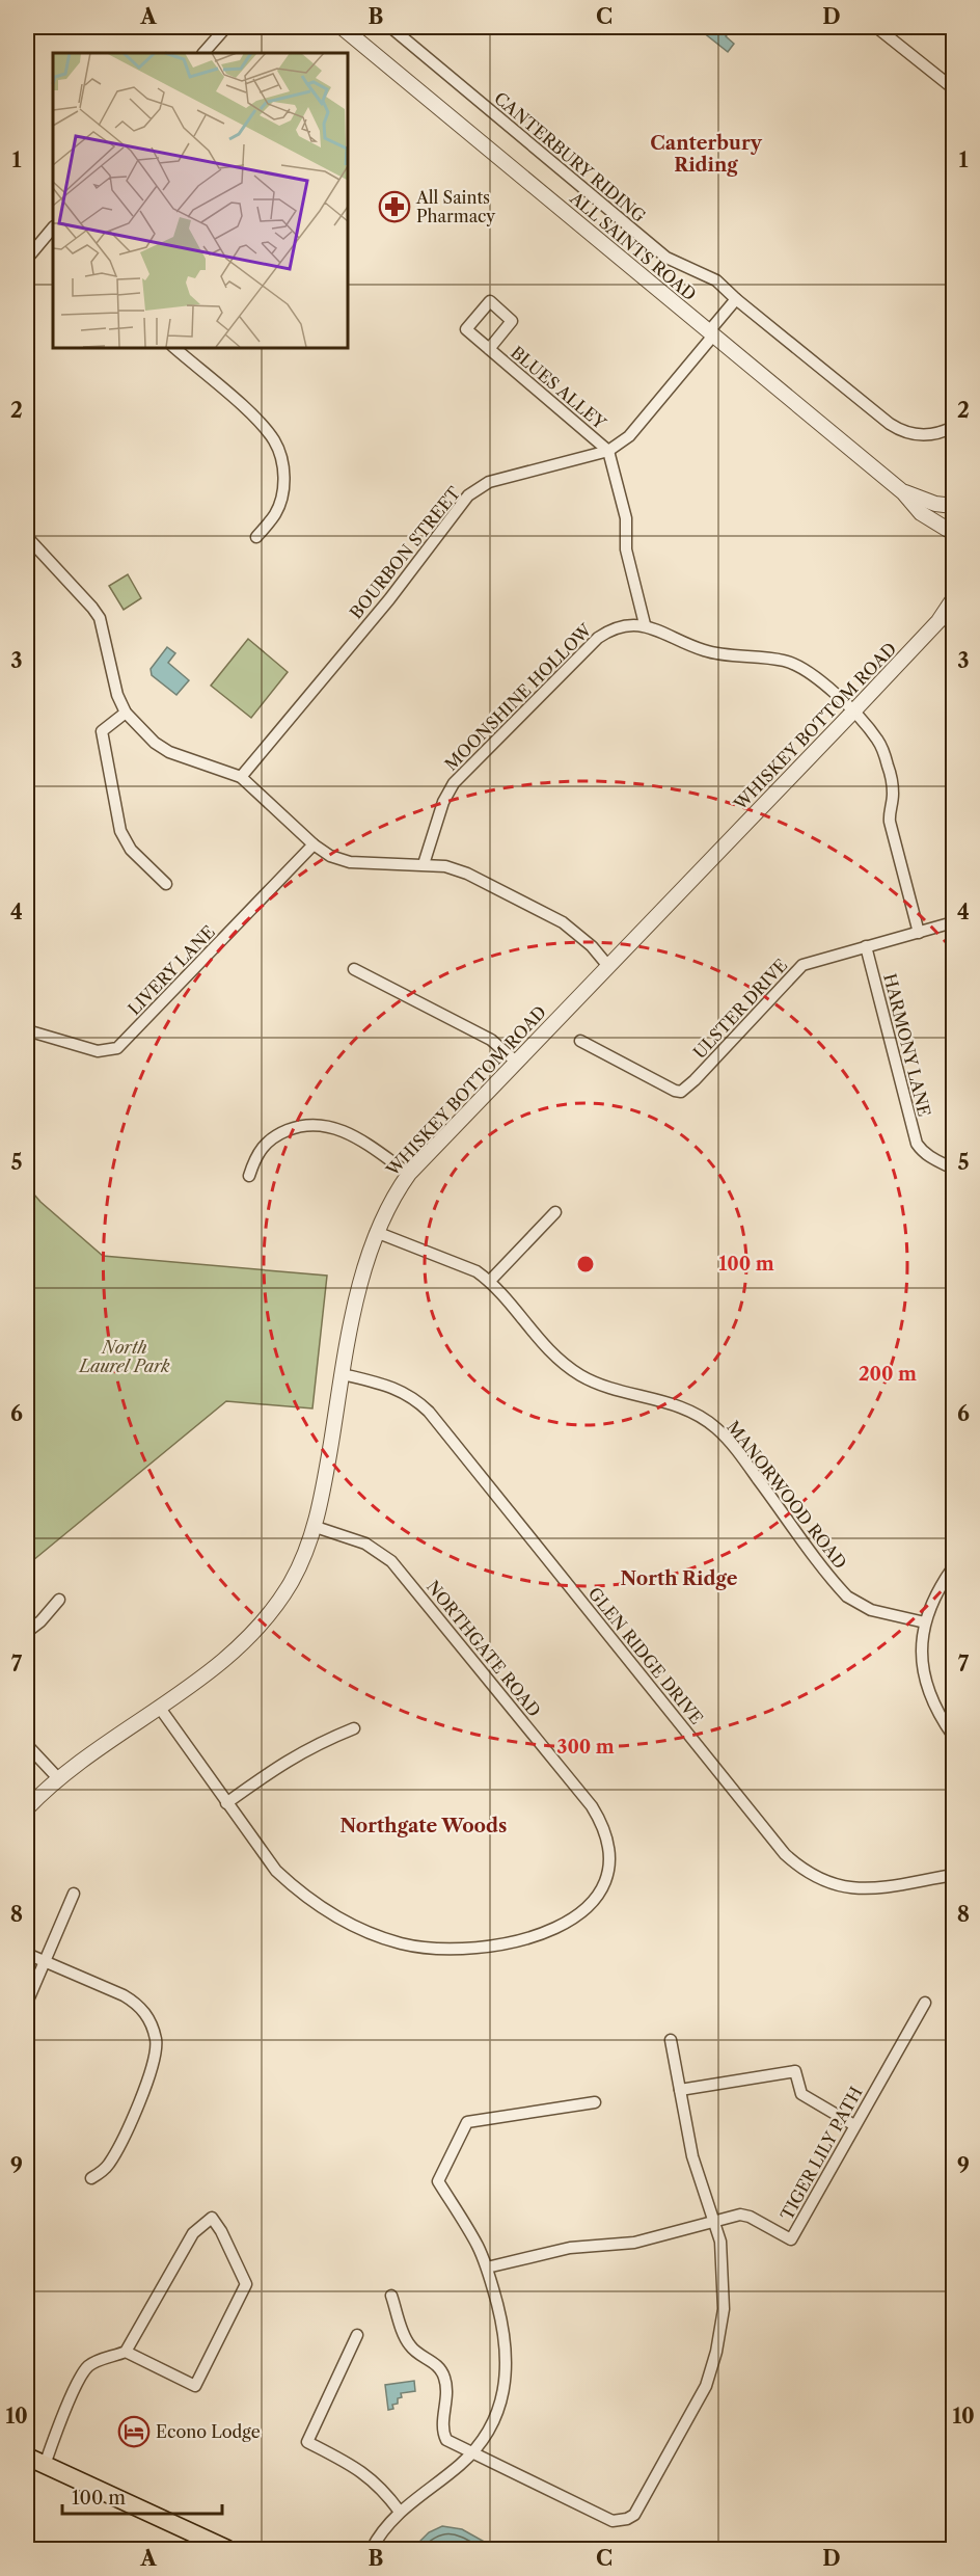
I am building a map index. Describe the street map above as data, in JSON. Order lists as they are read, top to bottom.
{
  "streets": {
    "street": [
      "CANTERBURY RIDING",
      "ALL SAINTS ROAD",
      "BLUES ALLEY",
      "BOURBON STREET",
      "MOONSHINE HOLLOW",
      "WHISKEY BOTTOM ROAD",
      "LIVERY LANE",
      "ULSTER DRIVE",
      "HARMONY LANE",
      "MANORWOOD ROAD",
      "NORTHGATE ROAD",
      "GLEN RIDGE DRIVE",
      "TIGER LILY PATH"
    ]
  },
  "crossings": [
    ["ALL SAINTS ROAD", "BOURBON STREET"],
    ["BLUES ALLEY", "BOURBON STREET"],
    ["WHISKEY BOTTOM ROAD", "MANORWOOD ROAD"],
    ["WHISKEY BOTTOM ROAD", "NORTHGATE ROAD"],
    ["WHISKEY BOTTOM ROAD", "GLEN RIDGE DRIVE"],
    ["ULSTER DRIVE", "HARMONY LANE"]
  ],
  "districts": ["Canterbury Riding", "North Ridge", "Northgate Woods"],
  "parks": ["North Laurel Park"],
  "places": {
    "pharmacy": ["All Saints Pharmacy"],
    "hotel": ["Econo Lodge"]
  },
  "scale_bar": "100 m",
  "grid": {
    "columns": [
      "A",
      "B",
      "C",
      "D"
    ],
    "rows": [
      "1",
      "2",
      "3",
      "4",
      "5",
      "6",
      "7",
      "8",
      "9",
      "10"
    ]
  },
  "rings": ["100 m", "200 m", "300 m"]
}
